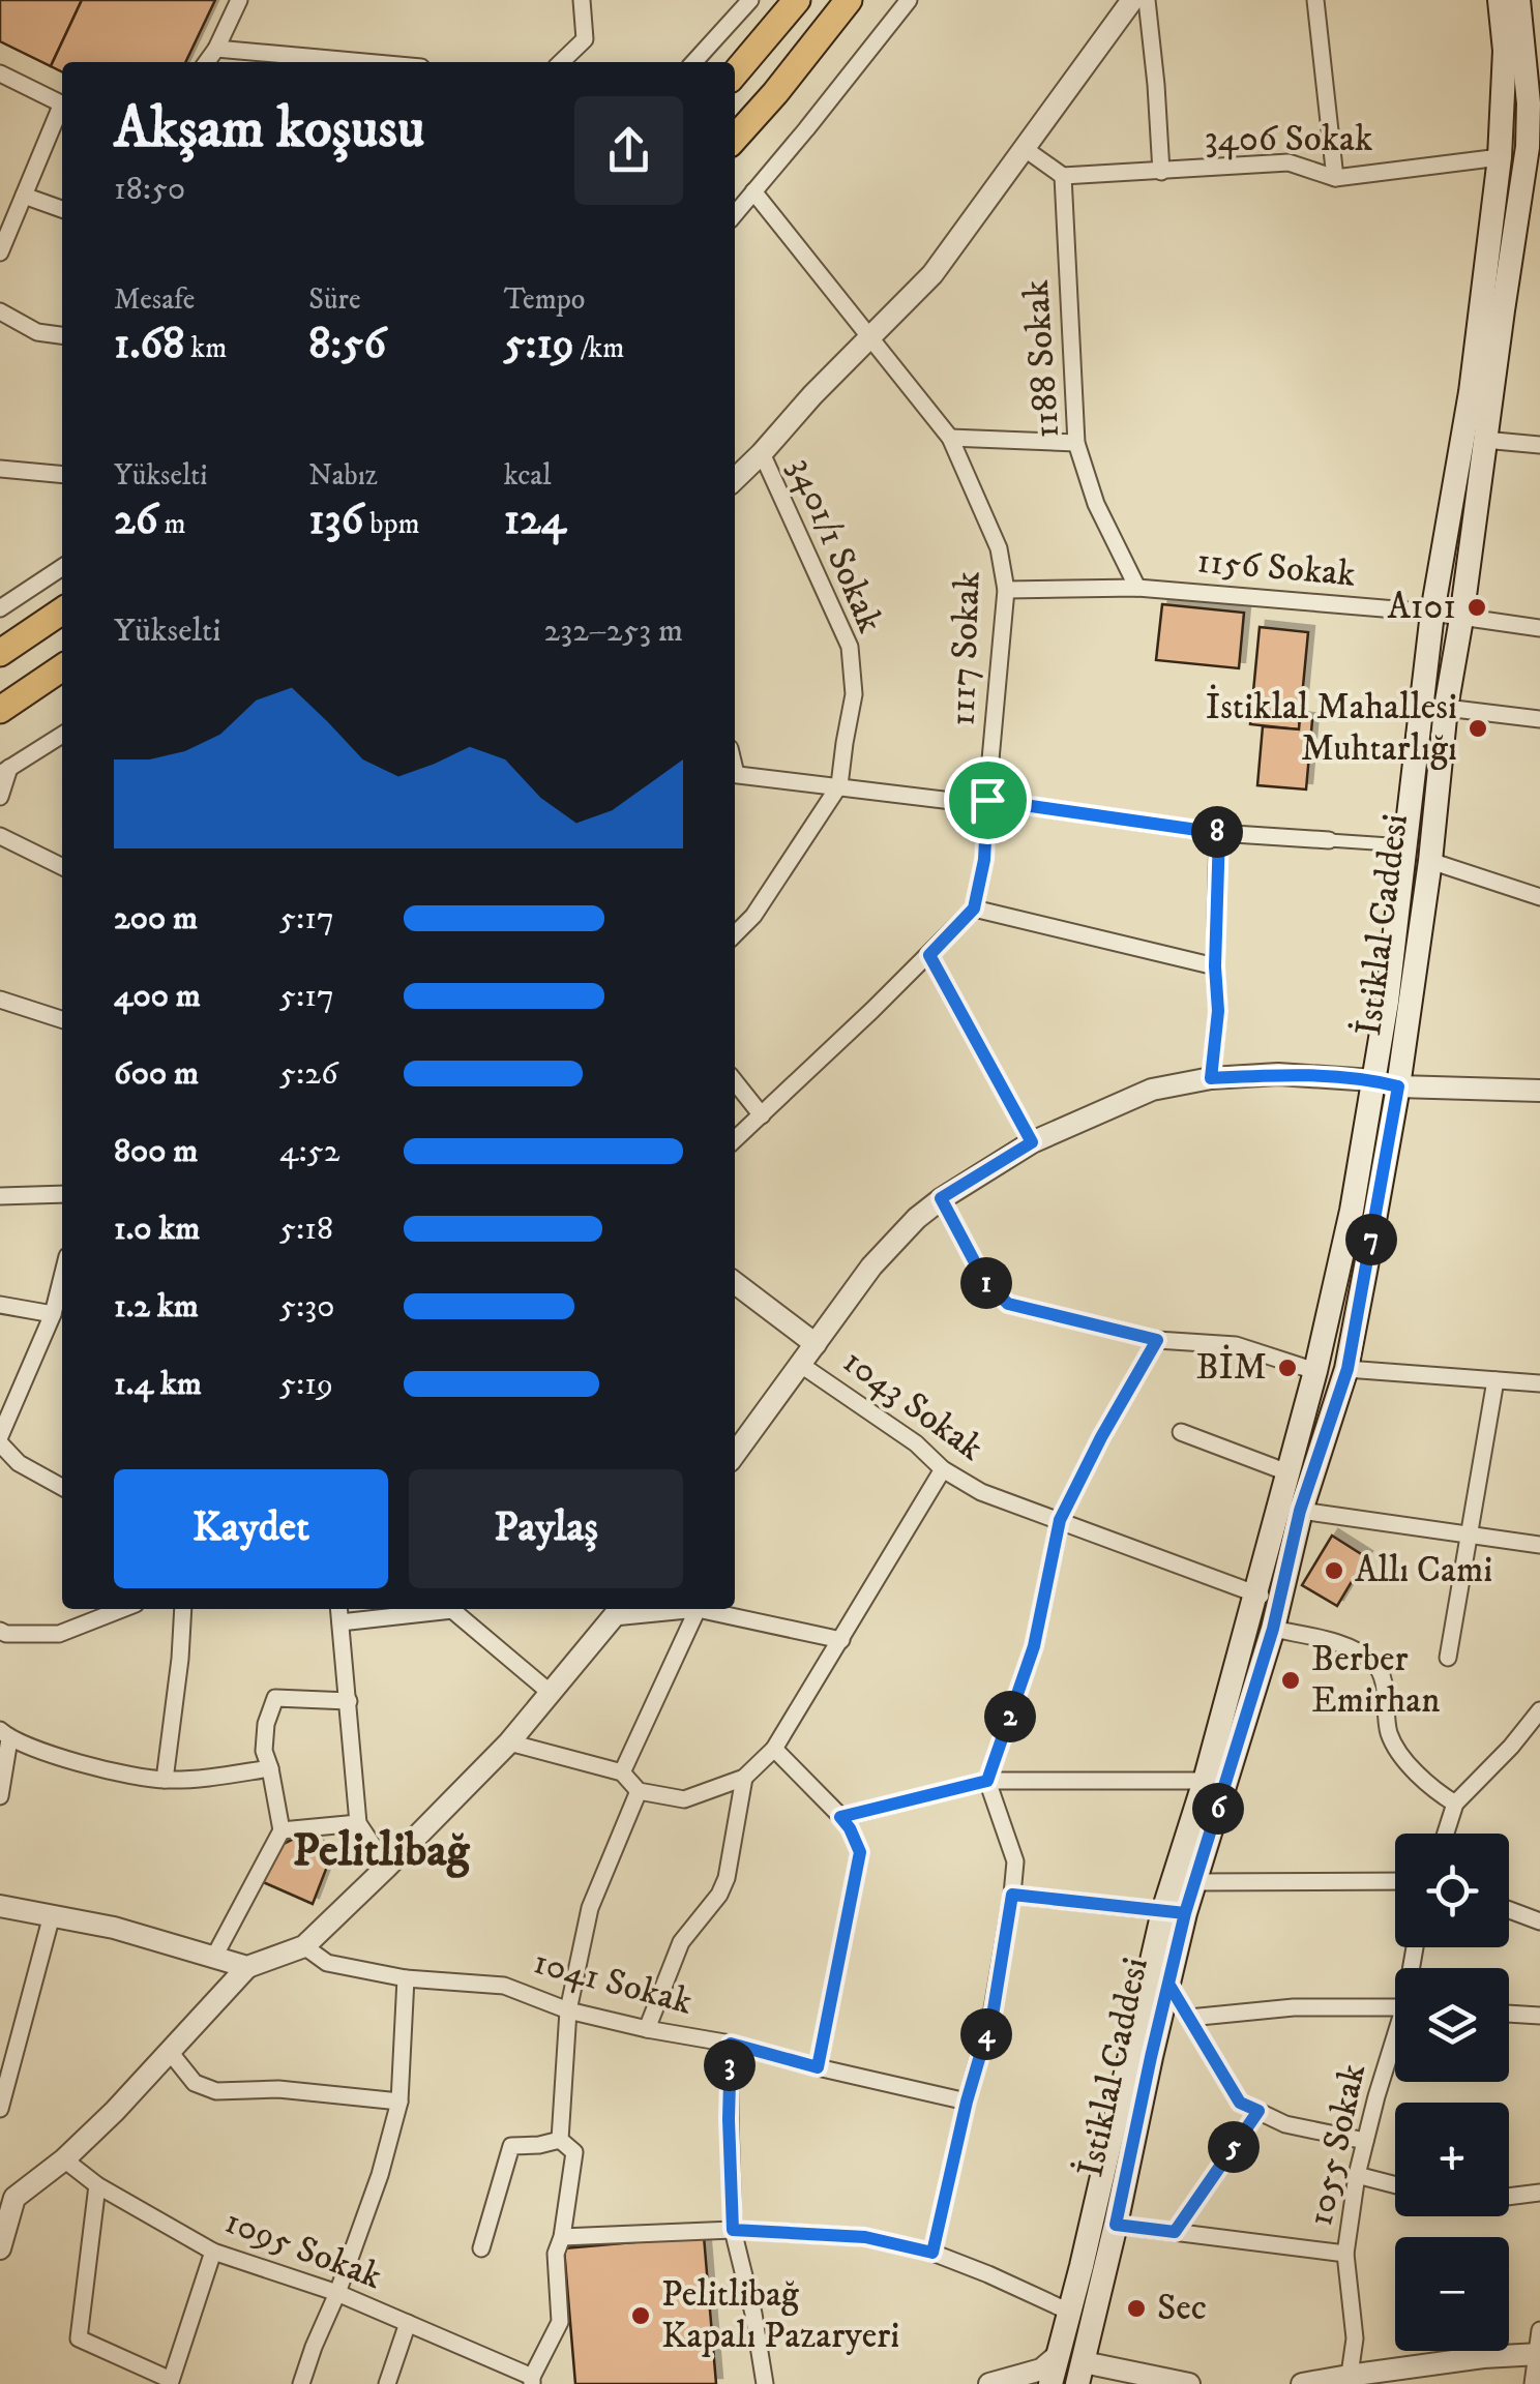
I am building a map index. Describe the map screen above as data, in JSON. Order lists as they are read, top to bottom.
{
  "streets": {
    "main road": ["İstiklal Caddesi"],
    "street": [
      "3406 Sokak",
      "1188 Sokak",
      "3401/1 Sokak",
      "1156 Sokak",
      "1117 Sokak",
      "1043 Sokak",
      "1041 Sokak",
      "1055 Sokak",
      "1095 Sokak"
    ]
  },
  "crossings": [
    ["3406 Sokak", "1188 Sokak"],
    ["3406 Sokak", "İstiklal Caddesi"],
    ["1188 Sokak", "1156 Sokak"],
    ["1156 Sokak", "1117 Sokak"],
    ["1156 Sokak", "İstiklal Caddesi"],
    ["İstiklal Caddesi", "1043 Sokak"]
  ],
  "districts": ["Pelitlibağ"],
  "places": [
    "A101",
    "İstiklal Mahallesi Muhtarlığı",
    "BİM",
    "Allı Cami",
    "Berber Emirhan",
    "Sec",
    "Pelitlibağ Kapalı Pazaryeri"
  ],
  "page": {
    "heading": ["Akşam koşusu", "18:50"],
    "stats": [
      ["Mesafe", "1.68 km"],
      ["Süre", "8:56"],
      ["Tempo", "5:19 /km"],
      ["Yükselti", "26 m"],
      ["Nabız", "136 bpm"],
      ["kcal", "124"]
    ],
    "chart": ["Yükselti", "232–253 m"],
    "pins": [
      "8",
      "7",
      "1",
      "2",
      "6",
      "4",
      "3",
      "5"
    ],
    "list": [
      {
        "name": "200 m",
        "note": "5:17"
      },
      {
        "name": "400 m",
        "note": "5:17"
      },
      {
        "name": "600 m",
        "note": "5:26"
      },
      {
        "name": "800 m",
        "note": "4:52"
      },
      {
        "name": "1.0 km",
        "note": "5:18"
      },
      {
        "name": "1.2 km",
        "note": "5:30"
      },
      {
        "name": "1.4 km",
        "note": "5:19"
      }
    ],
    "buttons": ["Kaydet", "Paylaş"],
    "map_buttons": ["+", "−"]
  }
}
